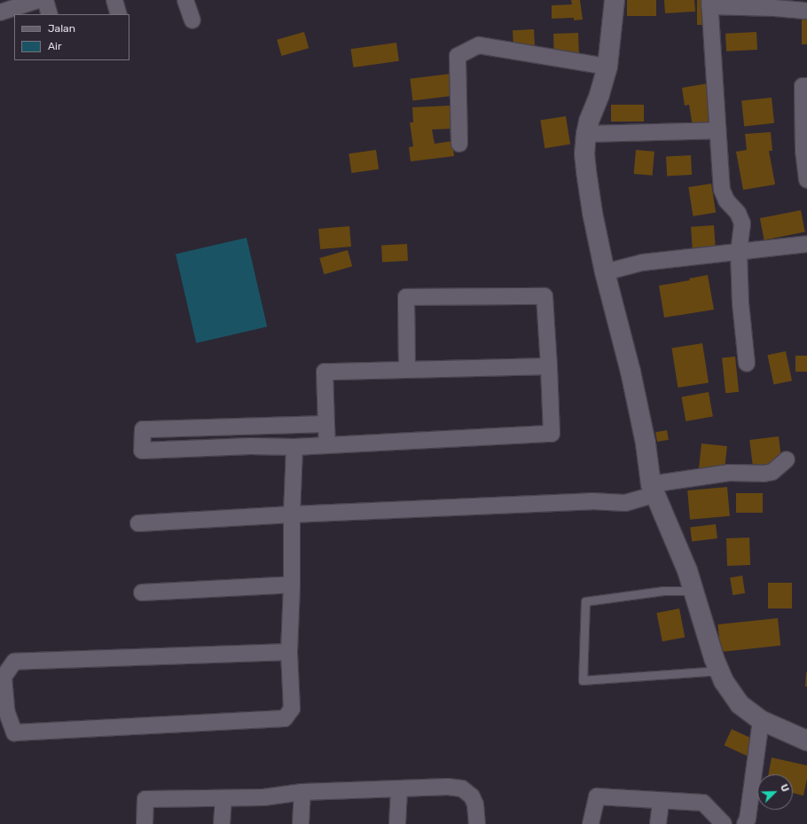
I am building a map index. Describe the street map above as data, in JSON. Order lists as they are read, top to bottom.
{
  "legend": ["Jalan", "Air"],
  "north": "top right"
}
